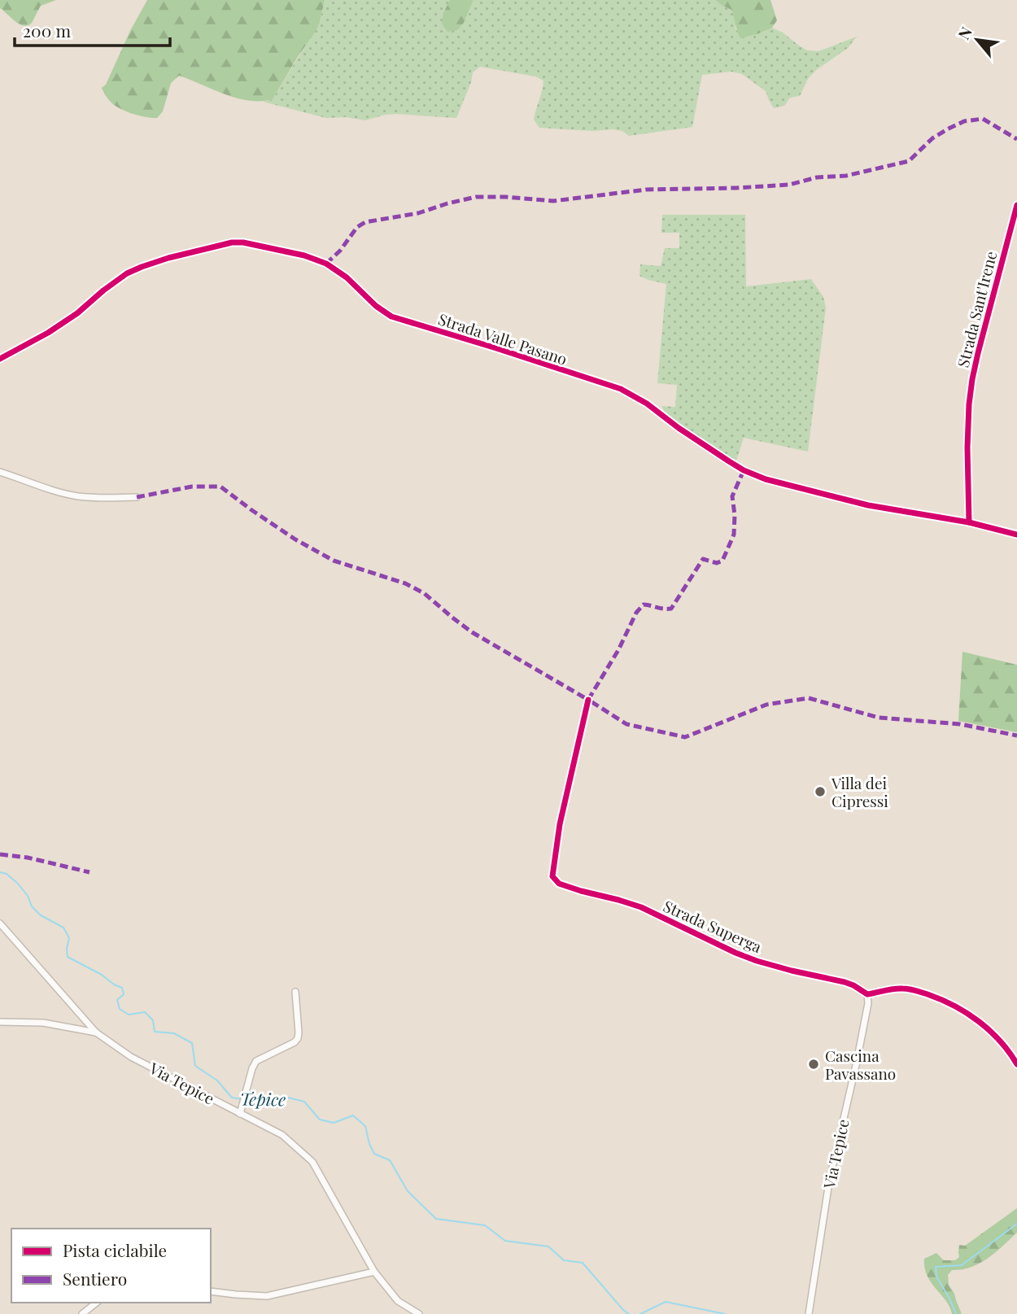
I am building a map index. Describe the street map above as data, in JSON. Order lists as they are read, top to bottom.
{
  "streets": {
    "street": [
      "Strada Sant'Irene",
      "Strada Valle Pasano",
      "Strada Superga",
      "Via Tepice"
    ]
  },
  "crossings": [
    ["Strada Sant'Irene", "Strada Valle Pasano"],
    ["Strada Superga", "Via Tepice"]
  ],
  "water": ["Tepice"],
  "places": ["Villa dei Cipressi", "Cascina Pavassano"],
  "legend": ["Pista ciclabile", "Sentiero"],
  "scale_bar": "200 m",
  "north": "top left"
}
